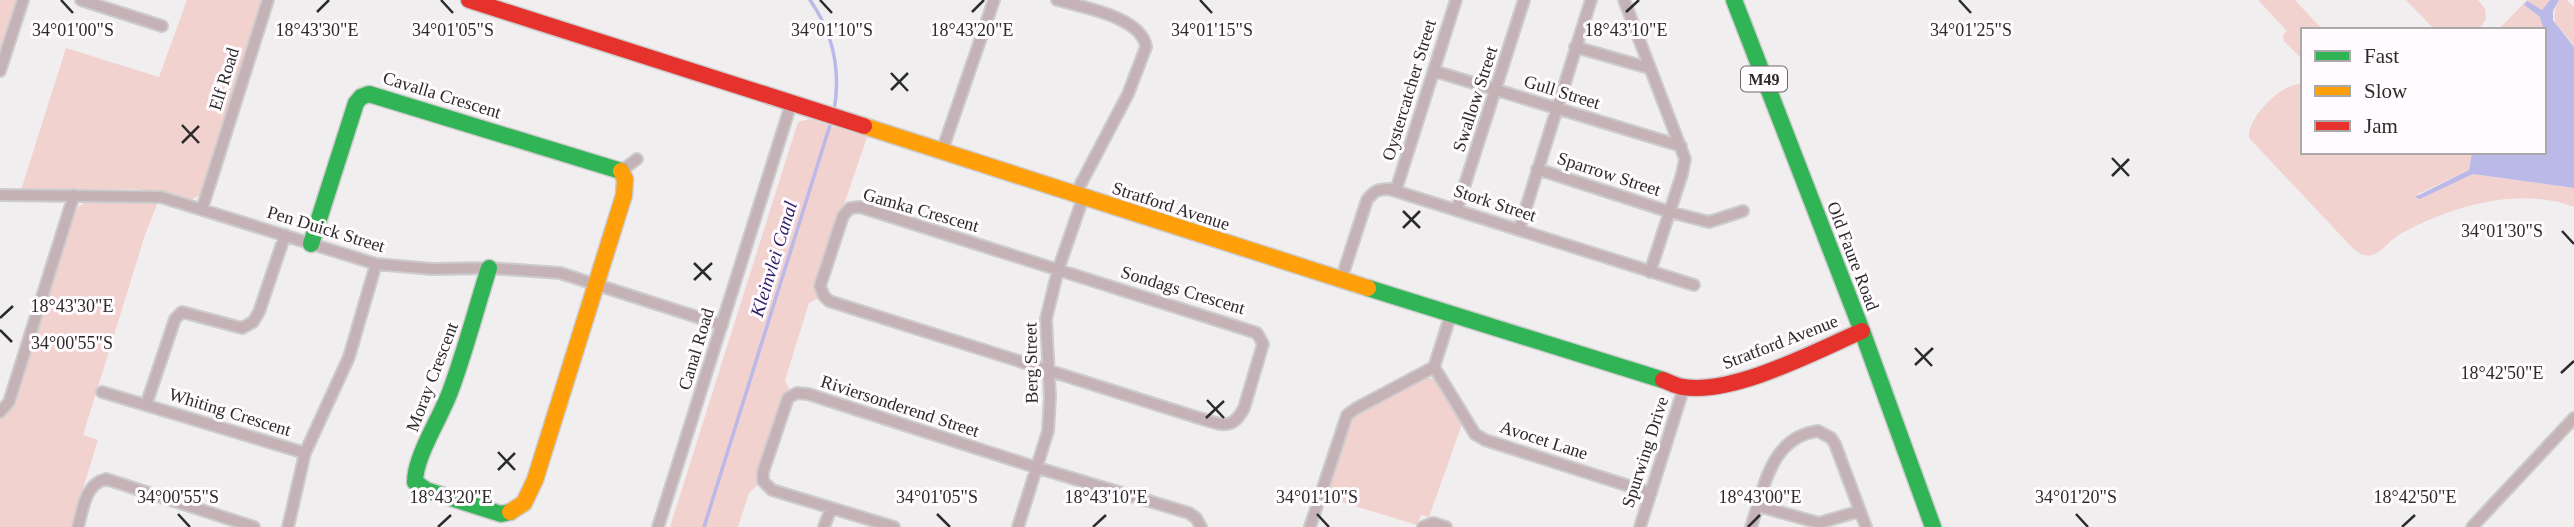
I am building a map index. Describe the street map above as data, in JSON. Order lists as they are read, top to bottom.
{
  "streets": {
    "street": [
      "Elf Road",
      "M49",
      "Oystercatcher Street",
      "Gull Street",
      "Cavalla Crescent",
      "Swallow Street",
      "Sparrow Street",
      "Stork Street",
      "Stratford Avenue",
      "Gamka Crescent",
      "Pen Duick Street",
      "Old Faure Road",
      "Sondags Crescent",
      "Canal Road",
      "Berg Street",
      "Moray Crescent",
      "Riviersonderend Street",
      "Whiting Crescent",
      "Avocet Lane",
      "Spurwing Drive"
    ]
  },
  "crossings": [
    ["Elf Road", "Pen Duick Street"],
    ["Oystercatcher Street", "Gull Street"],
    ["Oystercatcher Street", "Stork Street"],
    ["Gull Street", "Swallow Street"],
    ["Cavalla Crescent", "Pen Duick Street"],
    ["Swallow Street", "Stork Street"],
    ["Stratford Avenue", "Old Faure Road"],
    ["Stratford Avenue", "Canal Road"],
    ["Stratford Avenue", "Berg Street"],
    ["Stratford Avenue", "Spurwing Drive"],
    ["Gamka Crescent", "Sondags Crescent"],
    ["Gamka Crescent", "Berg Street"],
    ["Pen Duick Street", "Canal Road"],
    ["Pen Duick Street", "Moray Crescent"],
    ["Pen Duick Street", "Whiting Crescent"],
    ["Sondags Crescent", "Berg Street"],
    ["Berg Street", "Riviersonderend Street"],
    ["Avocet Lane", "Spurwing Drive"]
  ],
  "water": ["Kleinvlei Canal"],
  "legend": ["Fast", "Slow", "Jam"],
  "coordinates": [
    "18°43'30\"E",
    "18°43'20\"E",
    "18°43'10\"E",
    "34°01'00\"S",
    "34°01'05\"S",
    "34°01'10\"S",
    "34°01'15\"S",
    "34°01'25\"S",
    "34°01'30\"S",
    "34°00'55\"S",
    "18°42'50\"E",
    "34°01'20\"S",
    "18°43'00\"E"
  ]
}
